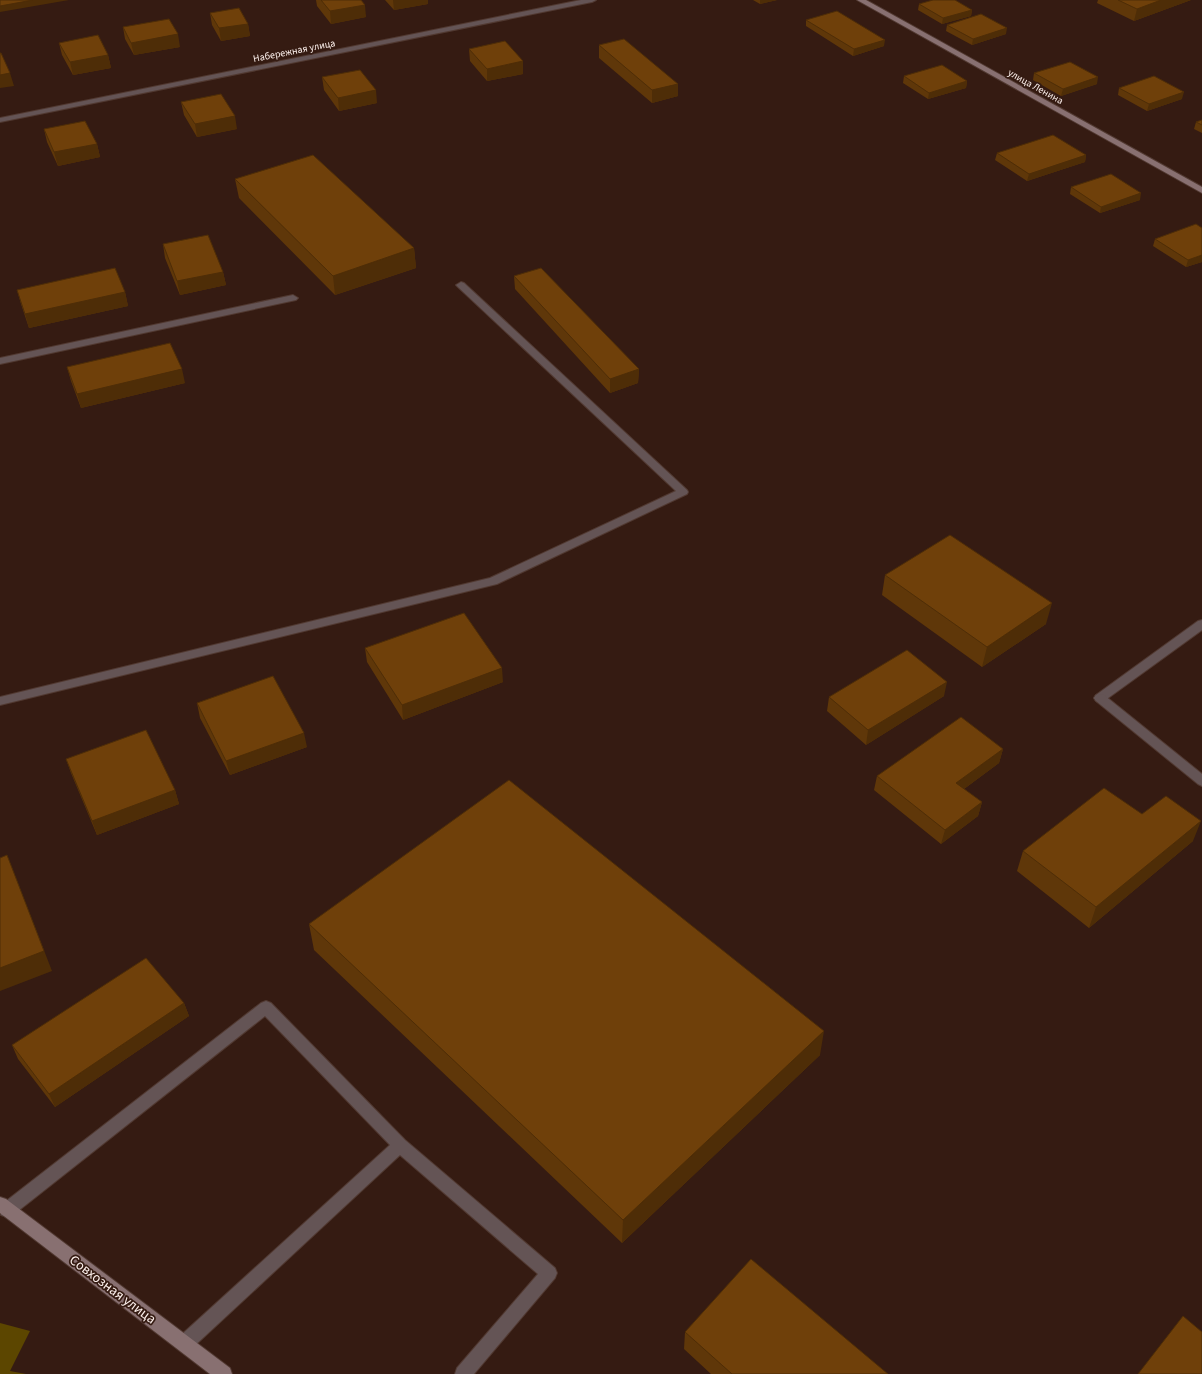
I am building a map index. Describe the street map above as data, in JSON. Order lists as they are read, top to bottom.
{
  "streets": {
    "main road": ["улица Ленина", "Совхозная улица"],
    "street": ["Набережная улица"]
  }
}
